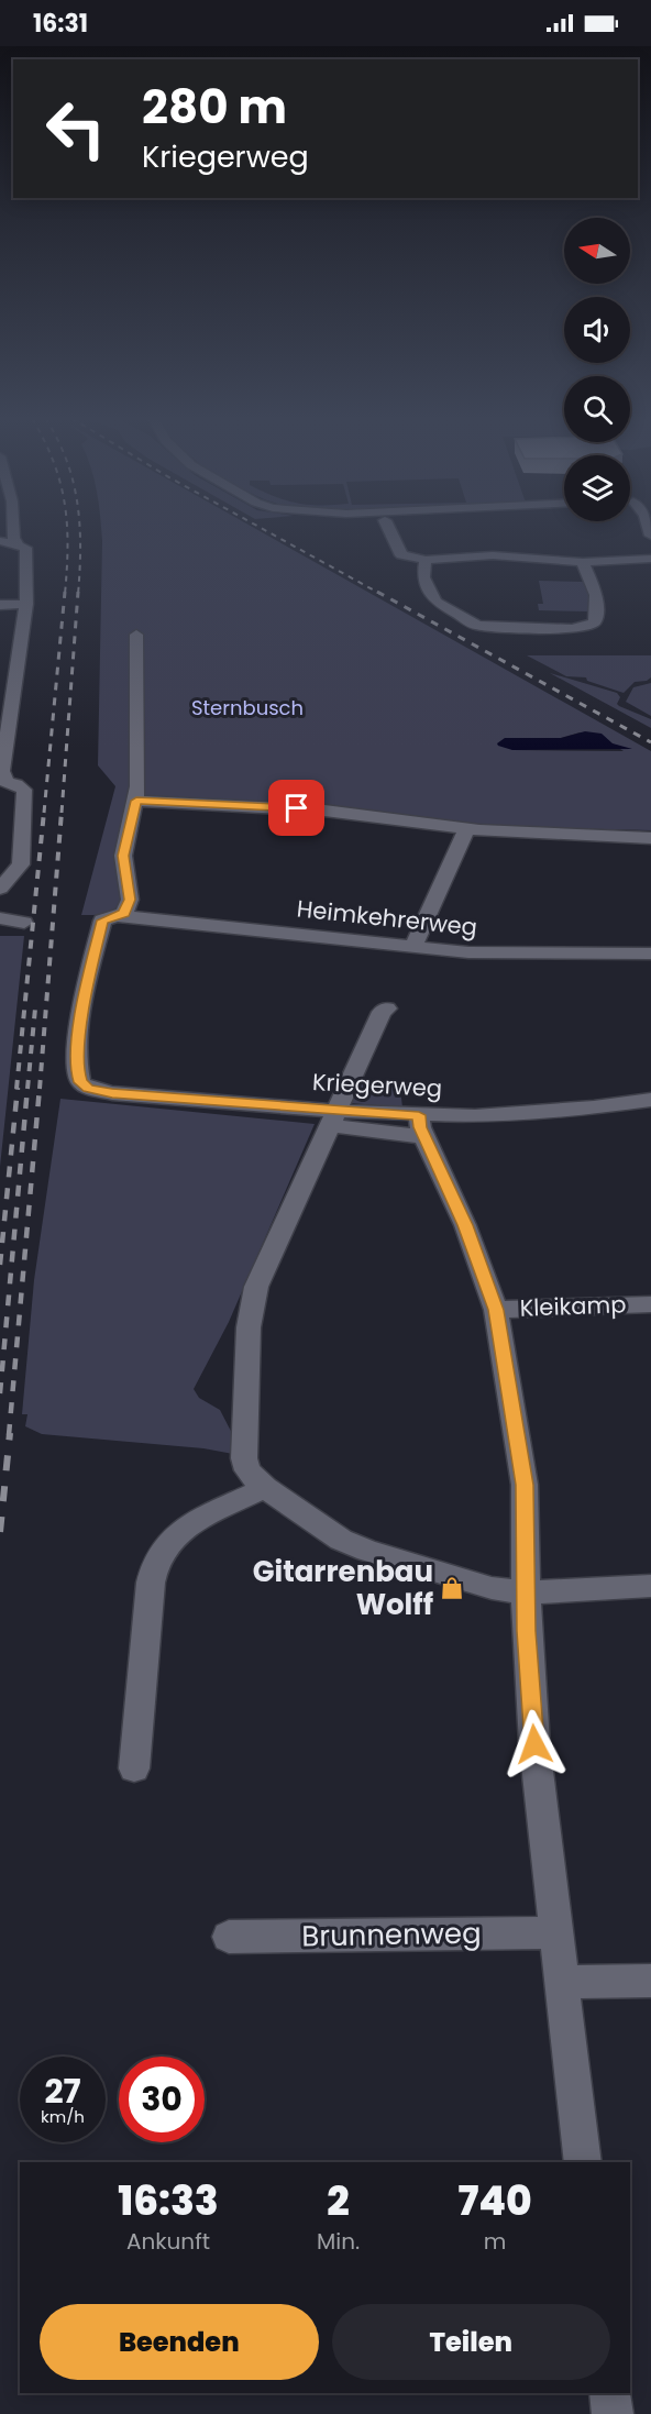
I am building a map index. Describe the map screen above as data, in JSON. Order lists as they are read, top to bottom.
{
  "streets": {
    "street": [
      "Heimkehrerweg",
      "Kriegerweg",
      "Kleikamp",
      "Brunnenweg"
    ]
  },
  "crossings": [
    ["Heimkehrerweg", "Kriegerweg"]
  ],
  "parks": ["Sternbusch"],
  "places": {
    "shop": ["Gitarrenbau Wolff"]
  },
  "north": "left",
  "page": {
    "status": "16:31",
    "turn": ["280 m", "Kriegerweg"],
    "speed": "27 km/h",
    "limit": "30",
    "eta": [
      "16:33",
      "Ankunft",
      "2",
      "Min.",
      "740",
      "m"
    ],
    "buttons": ["Beenden", "Teilen"]
  }
}
